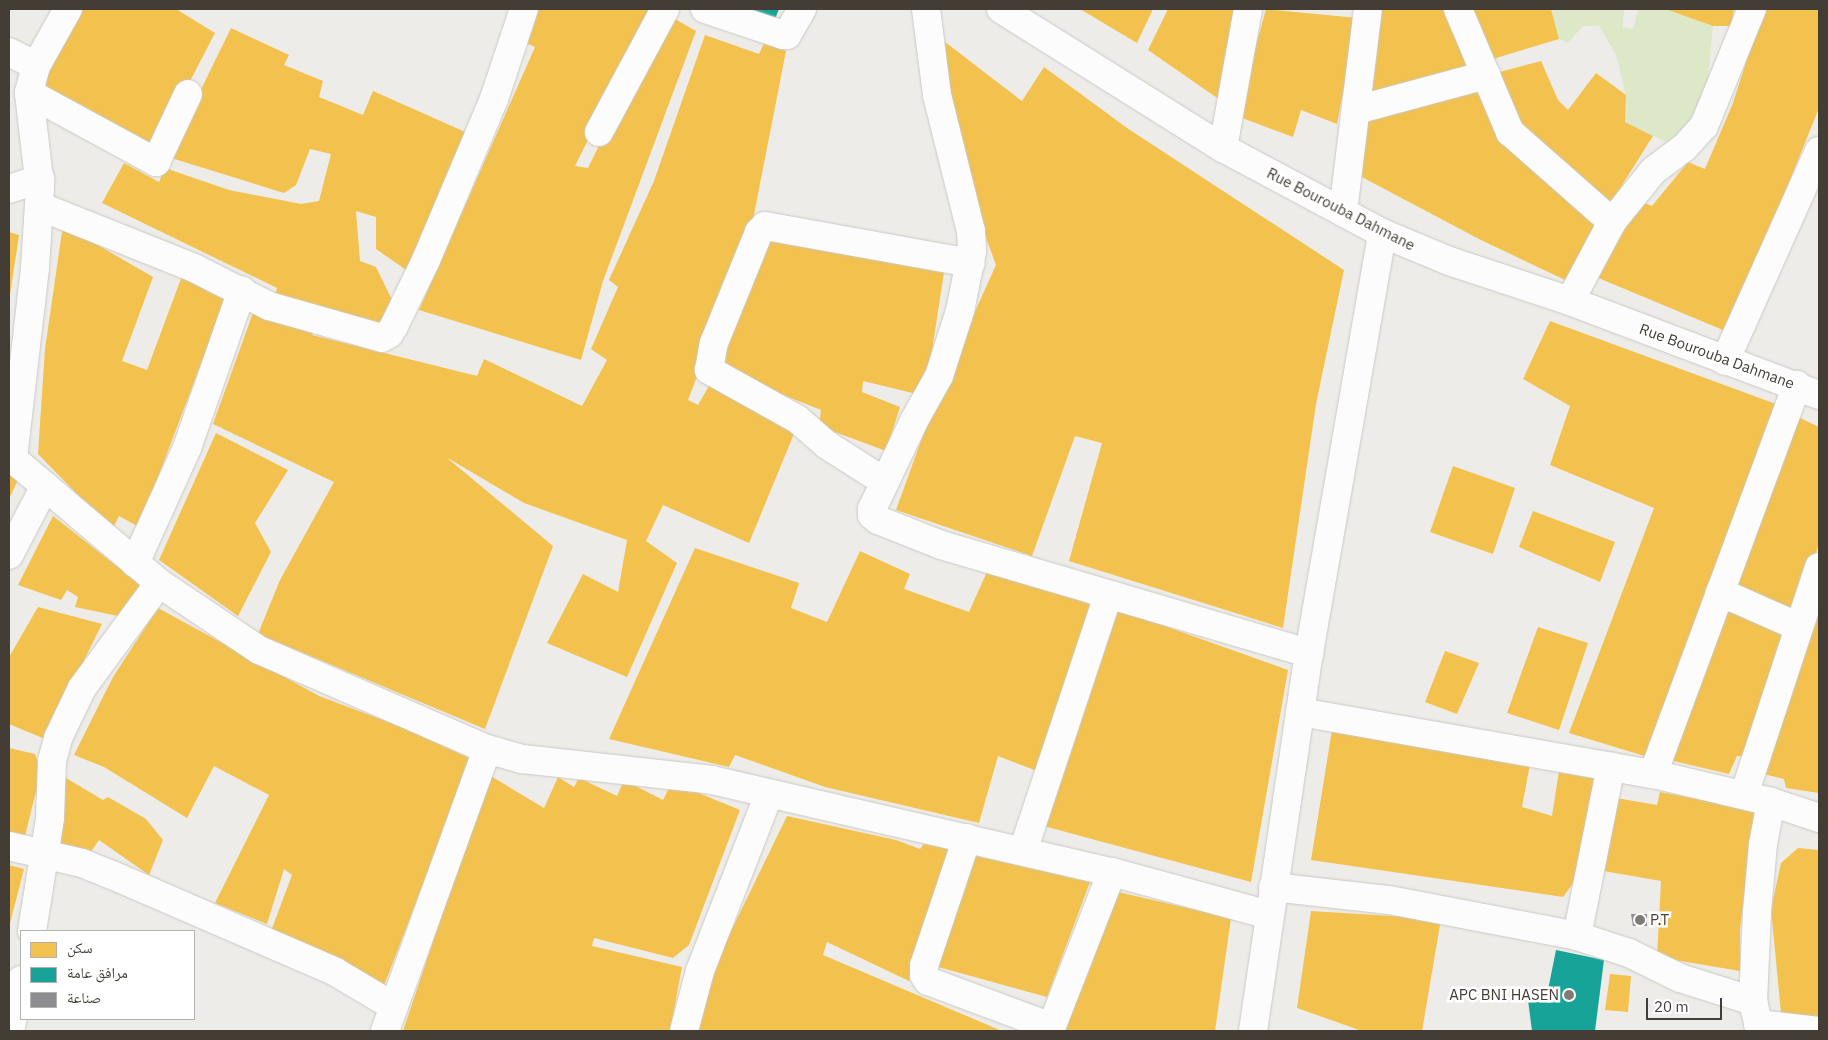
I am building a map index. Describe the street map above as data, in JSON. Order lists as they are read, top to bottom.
{
  "streets": {
    "street": ["Rue Bourouba Dahmane"]
  },
  "places": ["P.T", "APC BNI HASEN"],
  "legend": ["سكن", "مرافق عامة", "صناعة"],
  "scale_bar": "20 m"
}
